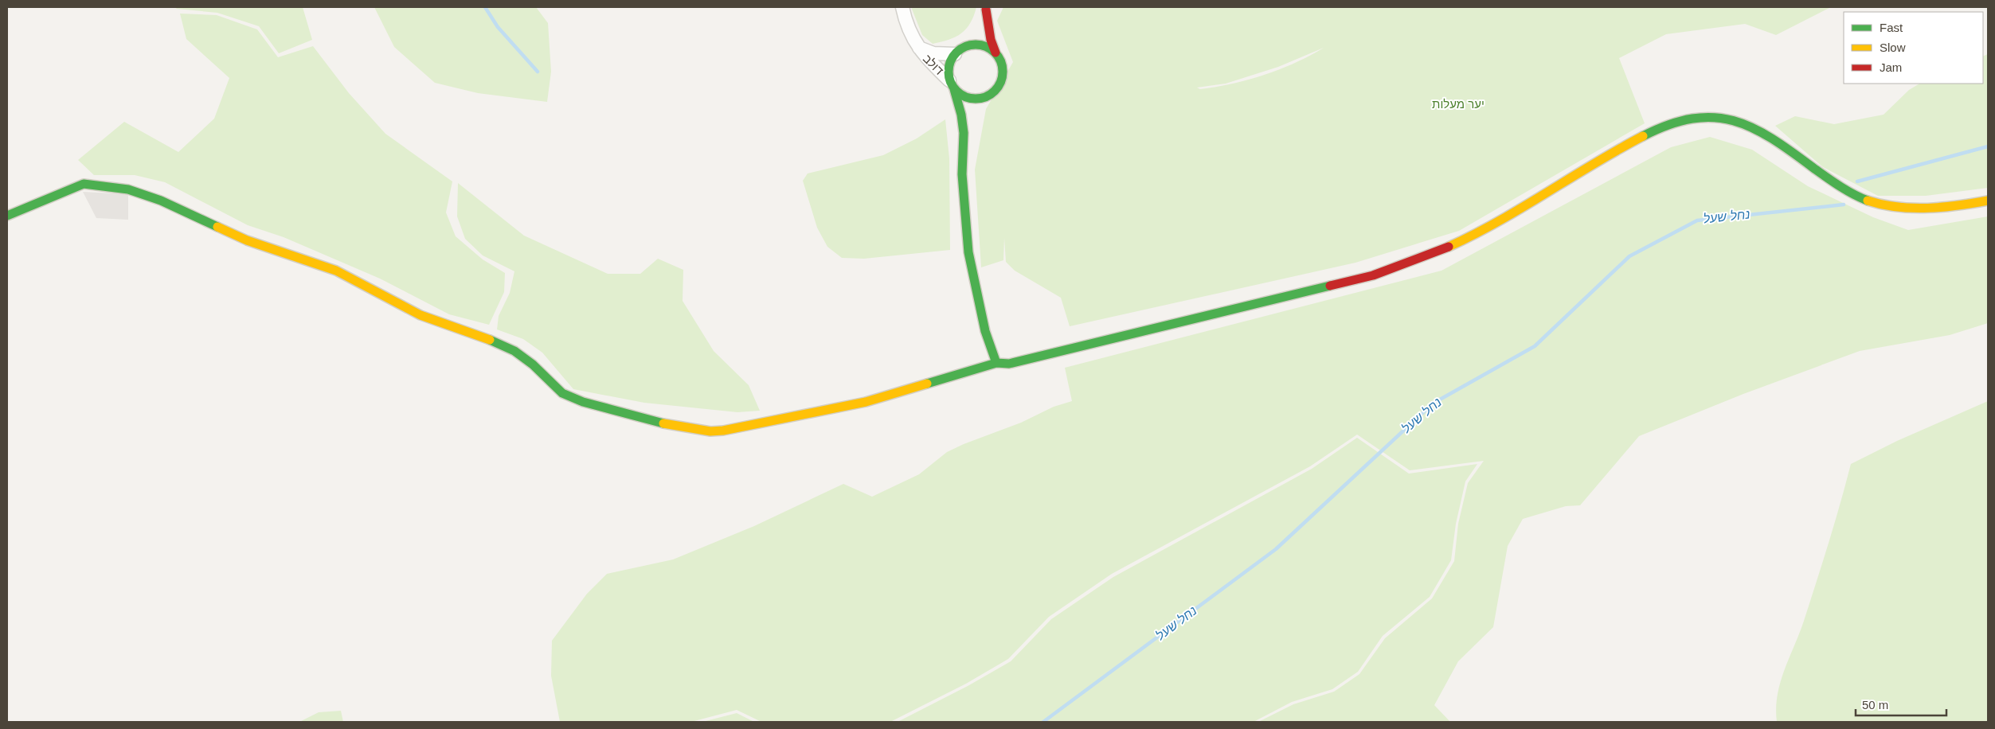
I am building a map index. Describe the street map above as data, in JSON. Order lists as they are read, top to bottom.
{
  "streets": {
    "street": ["דולב"]
  },
  "water": ["נחל שעל"],
  "parks": ["יער מעלות"],
  "legend": ["Fast", "Slow", "Jam"],
  "scale_bar": "50 m"
}
